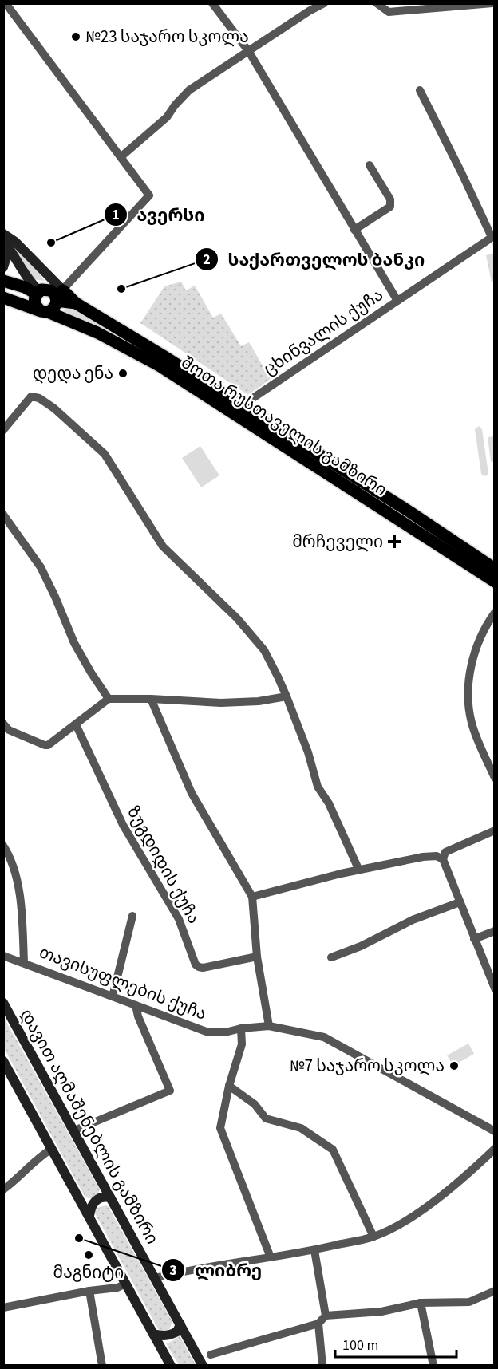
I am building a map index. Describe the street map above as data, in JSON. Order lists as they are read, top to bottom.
{
  "streets": {
    "main road": ["შოთა რუსთაველის გამზირი", "დავით აღმაშენებლის გამზირი"],
    "street": ["ცხინვალის ქუჩა", "ზუგდიდის ქუჩა", "თავისუფლების ქუჩა"]
  },
  "crossings": [
    ["ცხინვალის ქუჩა", "შოთა რუსთაველის გამზირი"]
  ],
  "places": {
    "other": [
      "№23 საჯარო სკოლა",
      "ავერსი",
      "საქართველოს ბანკი",
      "დედა ენა",
      "№7 საჯარო სკოლა",
      "ლიბრე",
      "მაგნიტი"
    ],
    "health": ["მრჩეველი"]
  },
  "scale_bar": "100 m"
}
